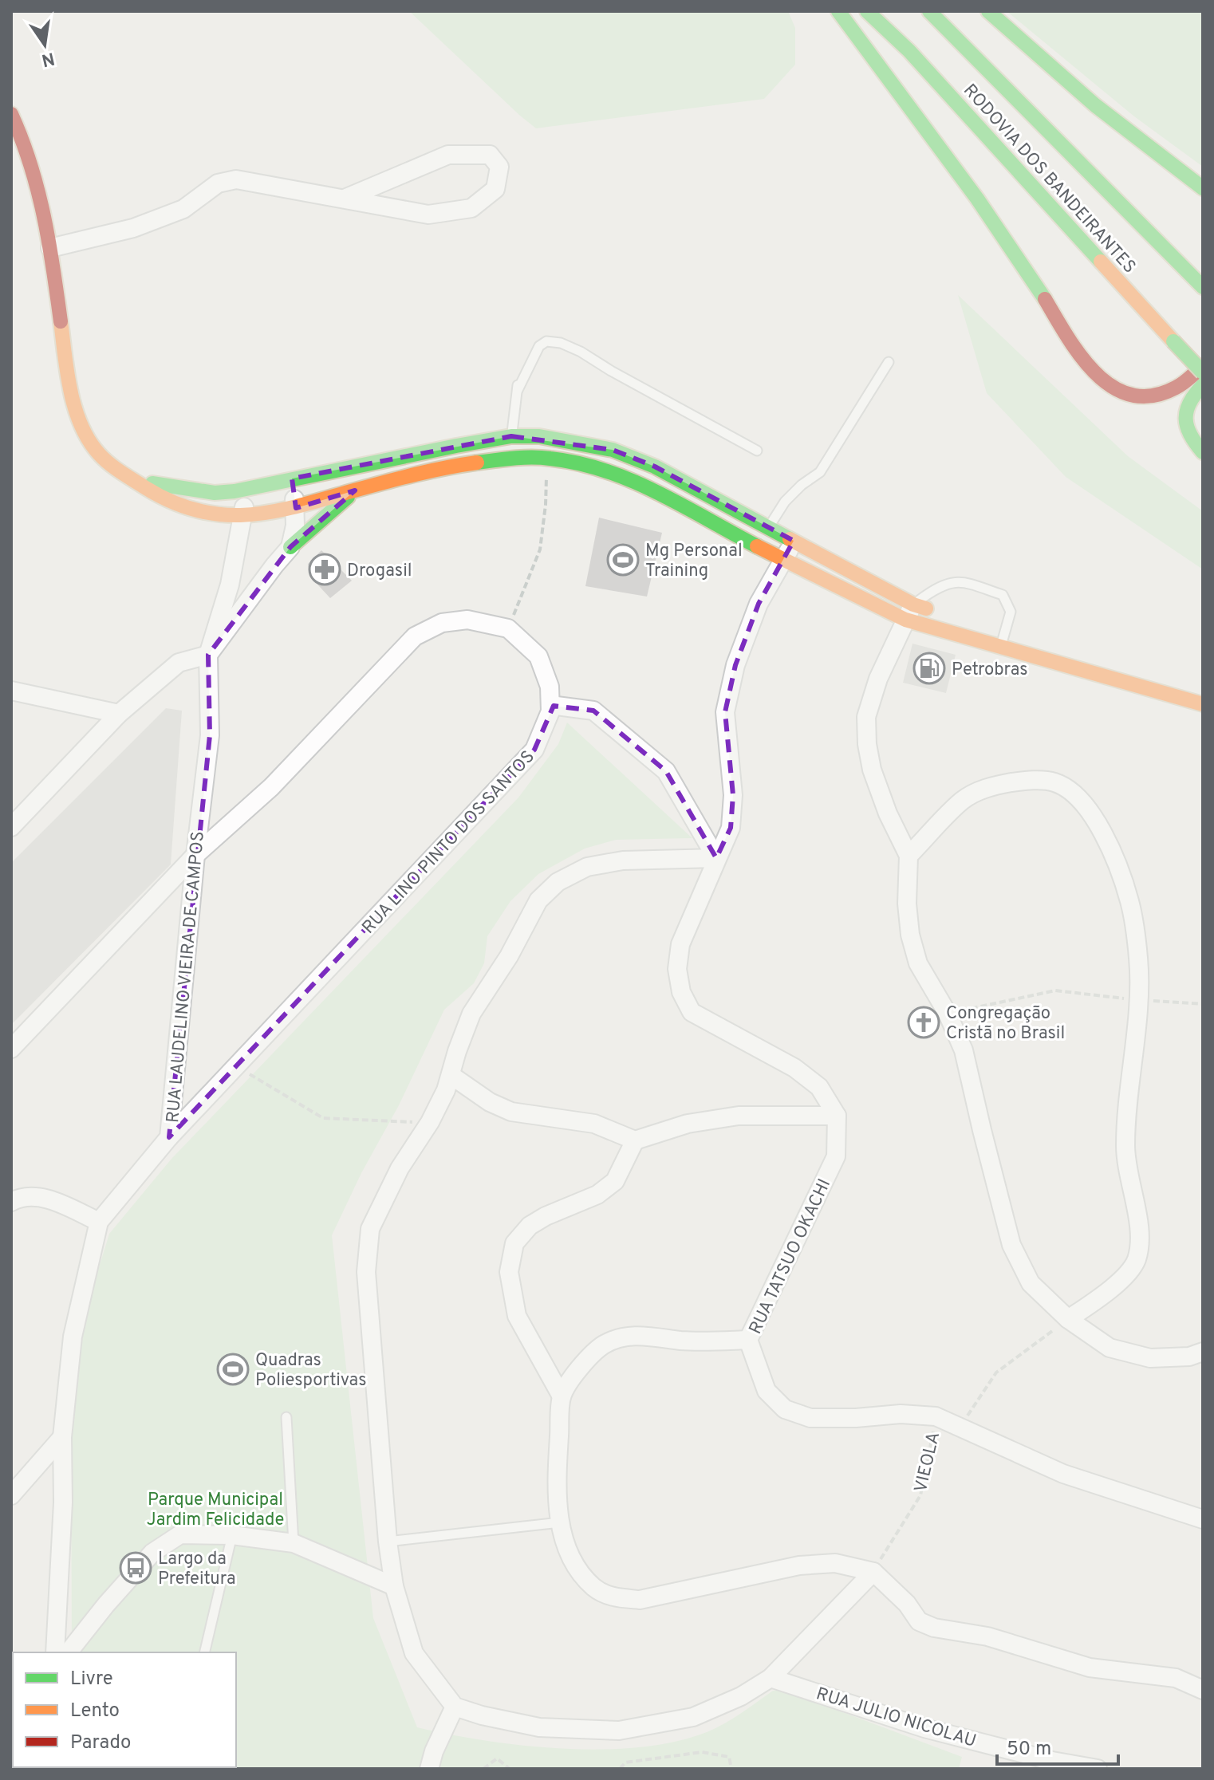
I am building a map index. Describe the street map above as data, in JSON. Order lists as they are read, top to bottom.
{
  "streets": {
    "main road": ["RODOVIA DOS BANDEIRANTES"],
    "street": [
      "RUA LINO PINTO DOS SANTOS",
      "RUA LAUDELINO VIEIRA DE CAMPOS",
      "RUA TATSUO OKACHI",
      "RUA JULIO NICOLAU"
    ],
    "path": ["VIEOLA"]
  },
  "crossings": [
    ["RUA LINO PINTO DOS SANTOS", "RUA LAUDELINO VIEIRA DE CAMPOS"],
    ["RUA TATSUO OKACHI", "VIEOLA"]
  ],
  "parks": ["Parque Municipal Jardim Felicidade"],
  "places": {
    "sports": ["Mg Personal Training", "Quadras Poliesportivas"],
    "pharmacy": ["Drogasil"],
    "fuel station": ["Petrobras"],
    "church": ["Congregação Cristã no Brasil"],
    "bus stop": ["Largo da Prefeitura"]
  },
  "legend": ["Livre", "Lento", "Parado"],
  "scale_bar": "50 m",
  "north": "bottom"
}
